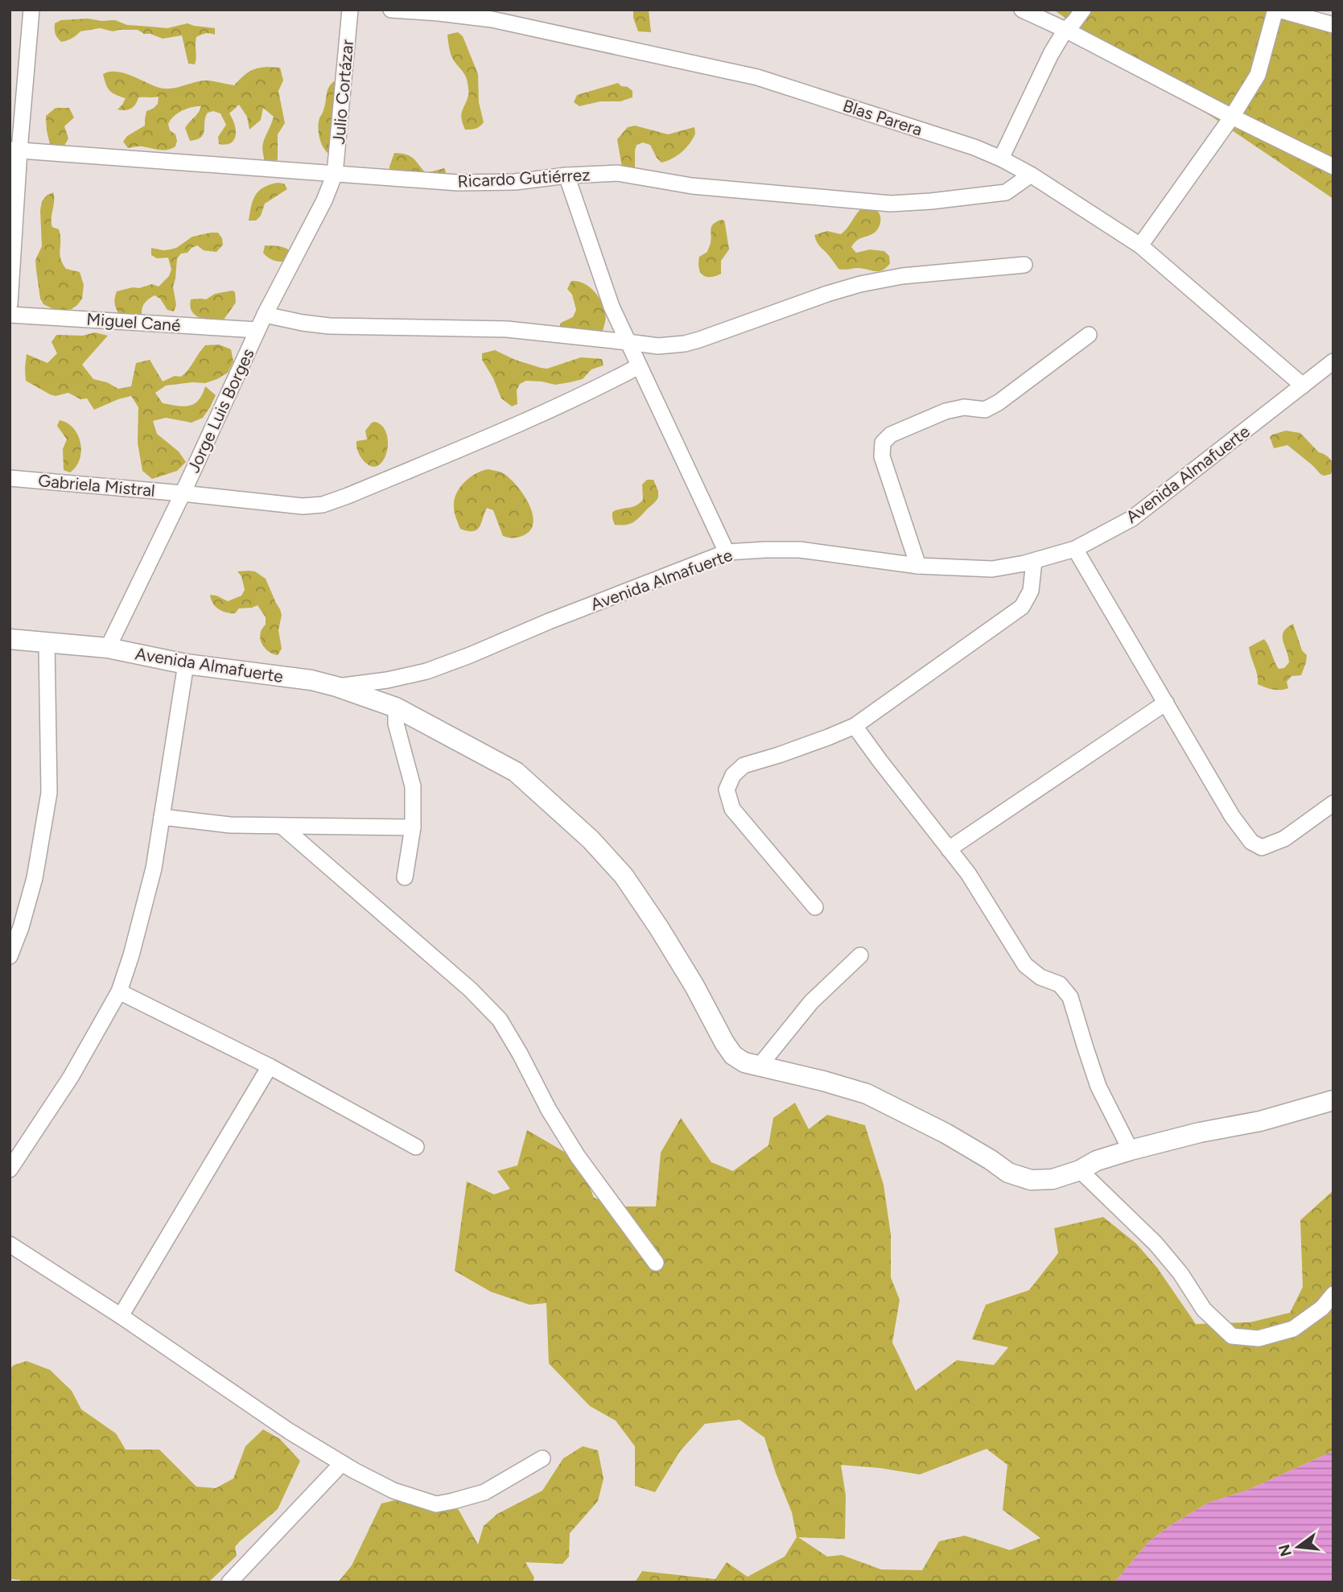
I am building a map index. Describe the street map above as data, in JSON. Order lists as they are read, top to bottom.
{
  "streets": {
    "street": [
      "Julio Cortázar",
      "Blas Parera",
      "Ricardo Gutiérrez",
      "Miguel Cané",
      "Jorge Luis Borges",
      "Avenida Almafuerte",
      "Gabriela Mistral"
    ]
  },
  "crossings": [
    ["Julio Cortázar", "Ricardo Gutiérrez"],
    ["Julio Cortázar", "Jorge Luis Borges"],
    ["Blas Parera", "Ricardo Gutiérrez"],
    ["Blas Parera", "Avenida Almafuerte"],
    ["Ricardo Gutiérrez", "Jorge Luis Borges"],
    ["Miguel Cané", "Jorge Luis Borges"],
    ["Jorge Luis Borges", "Avenida Almafuerte"],
    ["Jorge Luis Borges", "Gabriela Mistral"]
  ],
  "north": "left"
}
